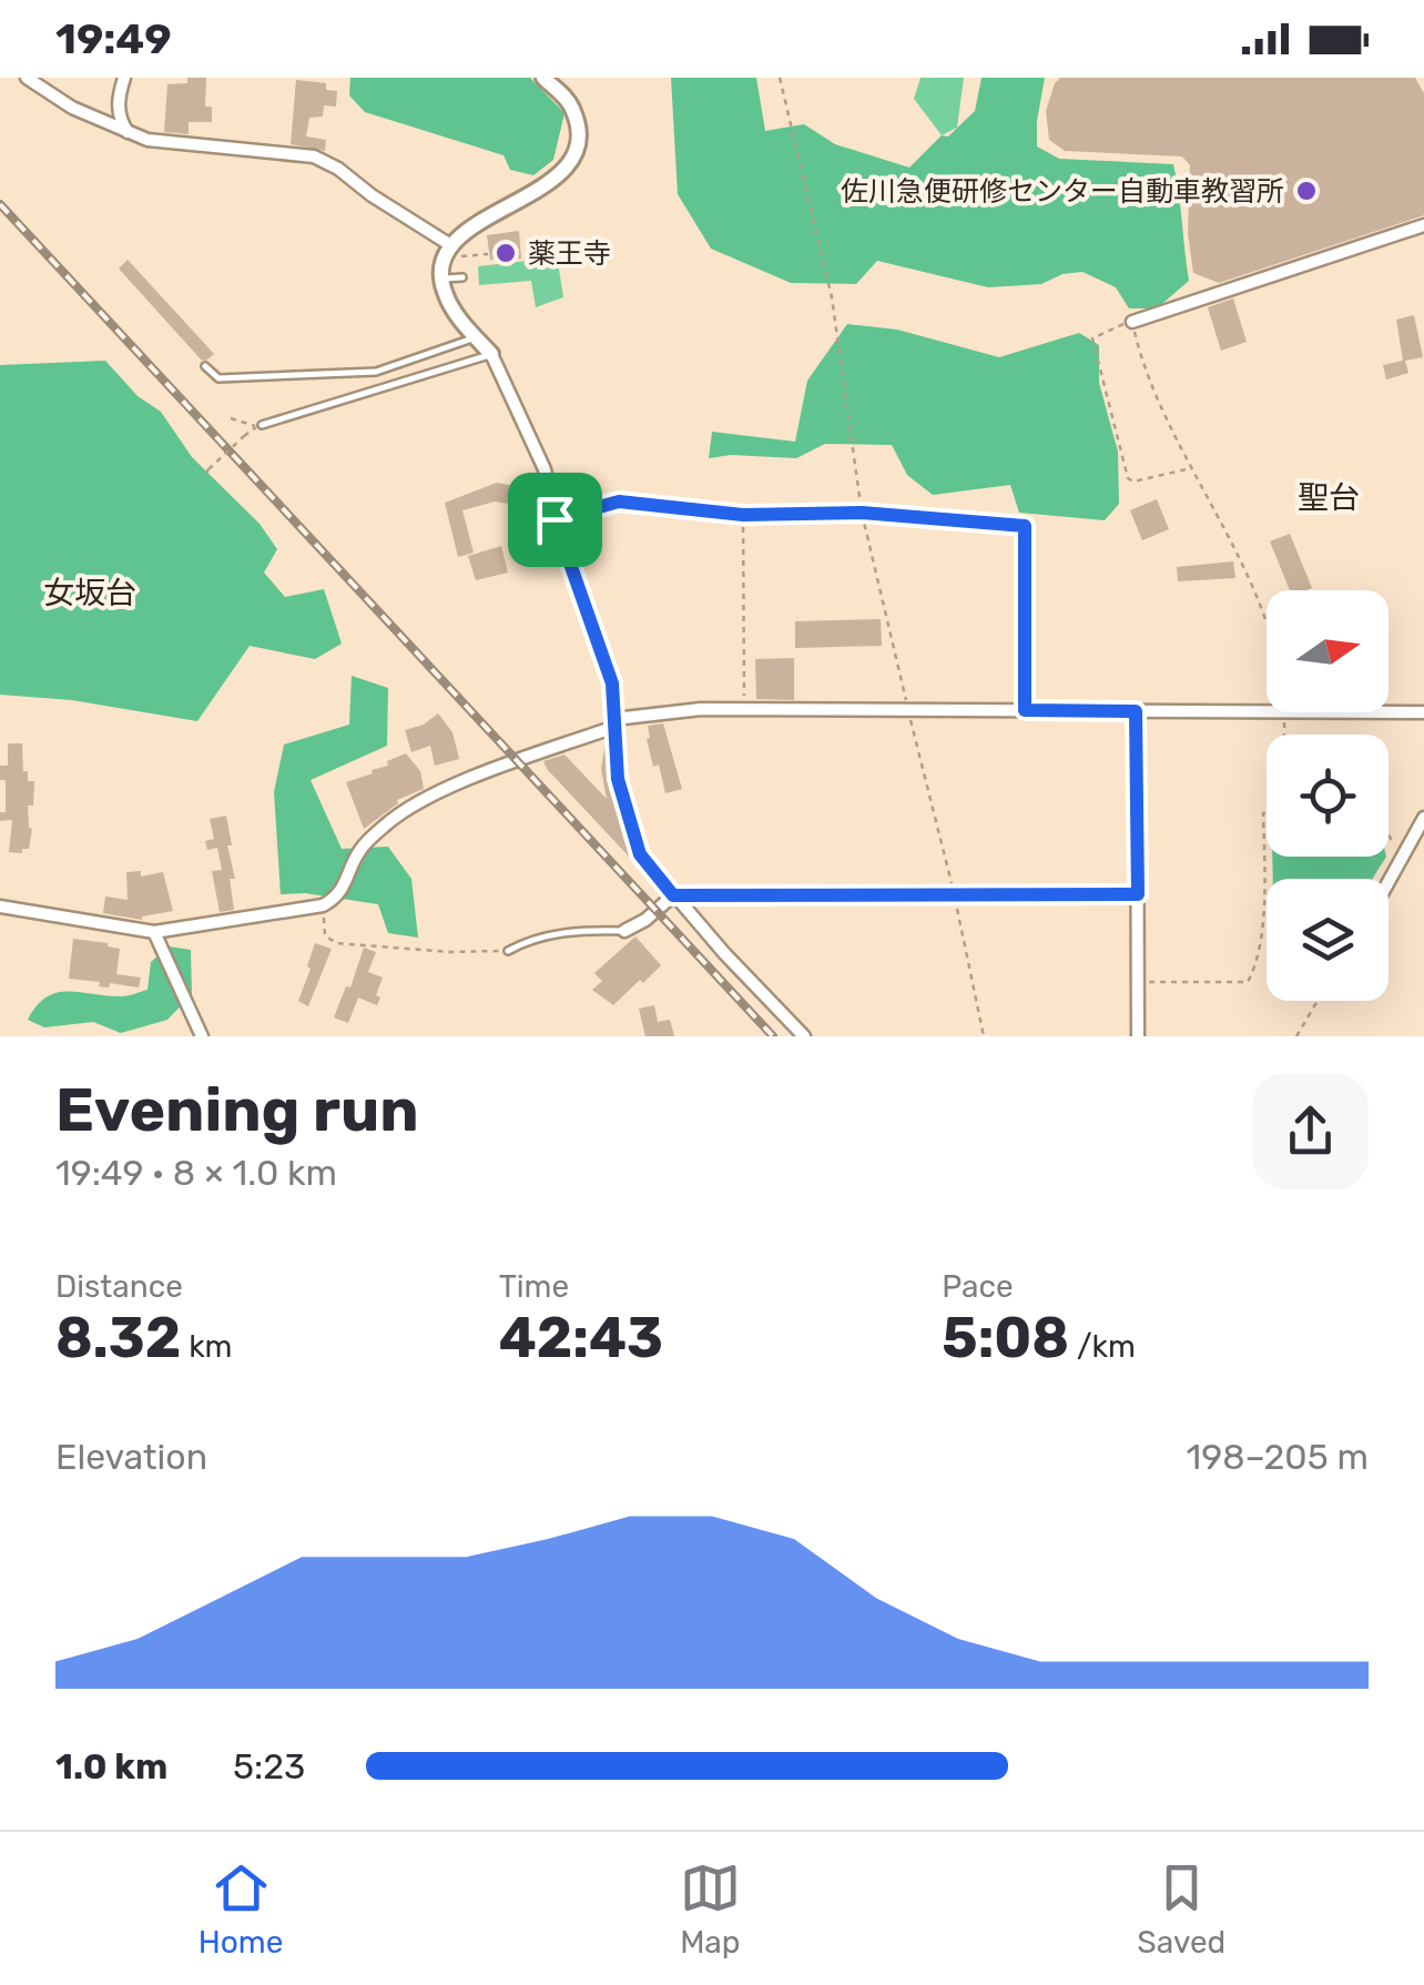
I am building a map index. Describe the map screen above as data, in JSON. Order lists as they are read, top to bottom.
{
  "districts": ["聖台", "女坂台"],
  "places": ["佐川急便研修センター自動車教習所", "薬王寺"],
  "north": "right",
  "page": {
    "status": "19:49",
    "heading": ["Evening run", "19:49 · 8 × 1.0 km"],
    "stats": [
      ["Distance", "8.32 km"],
      ["Time", "42:43"],
      ["Pace", "5:08 /km"]
    ],
    "chart": ["Elevation", "198–205 m"],
    "list": [
      {
        "name": "1.0 km",
        "note": "5:23"
      }
    ],
    "tabs": ["Home", "Map", "Saved"]
  }
}
